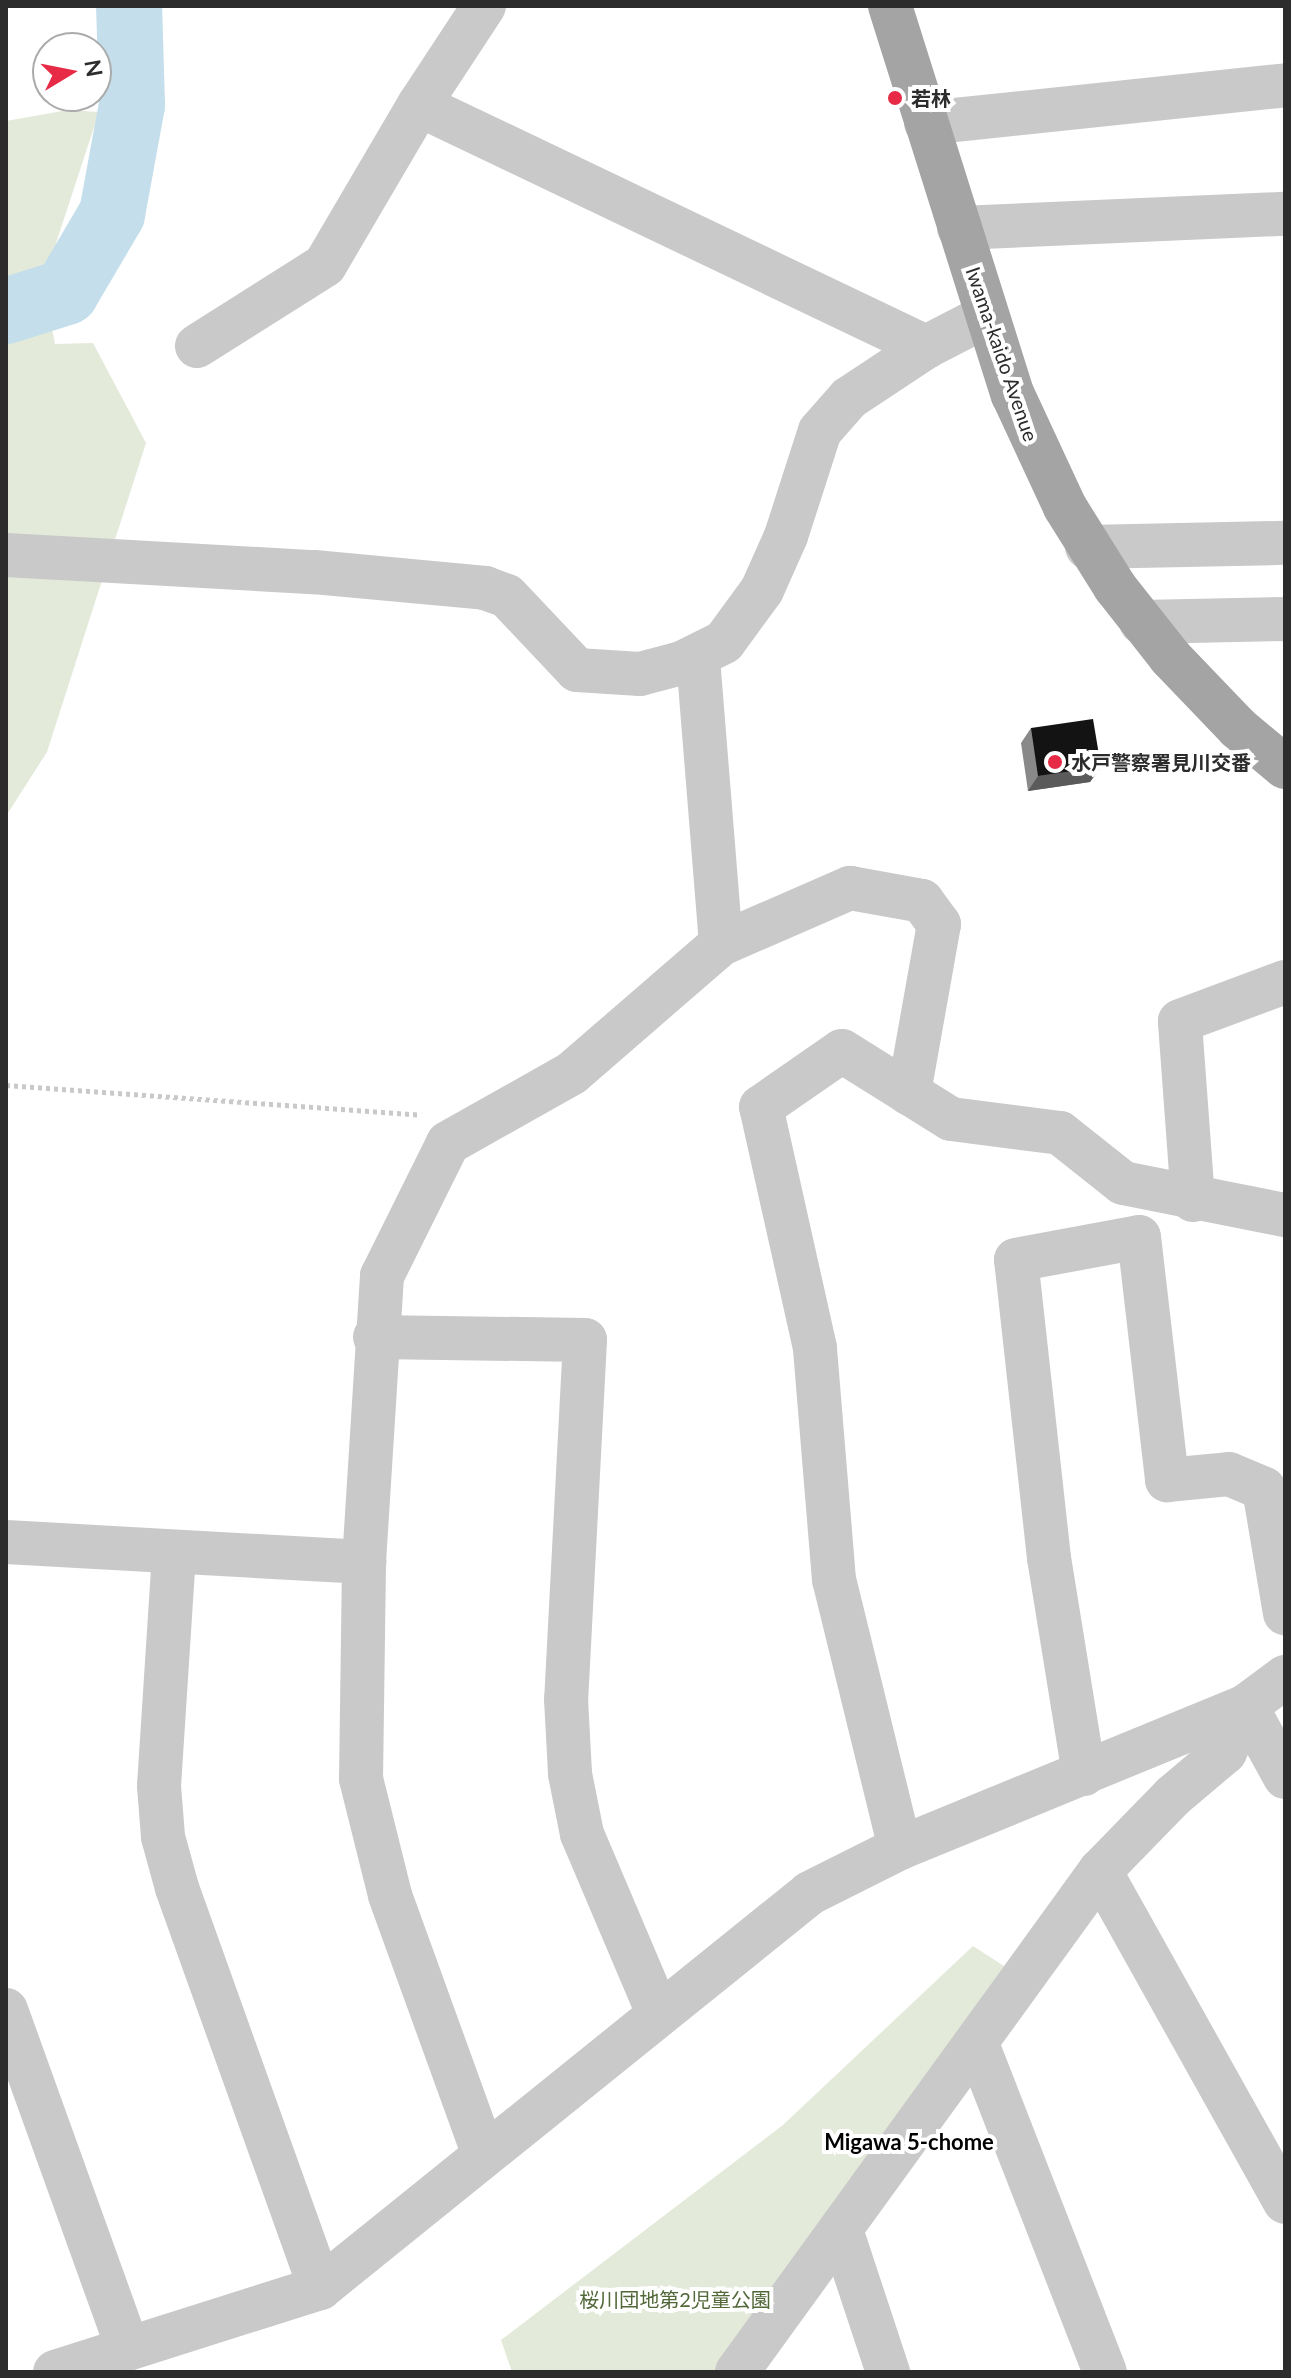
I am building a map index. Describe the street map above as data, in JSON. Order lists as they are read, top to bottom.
{
  "streets": {
    "main road": ["Iwama-kaido Avenue"]
  },
  "districts": ["Migawa 5-chome"],
  "parks": ["桜川団地第2児童公園"],
  "places": ["若林", "水戸警察署見川交番"],
  "north": "right"
}
